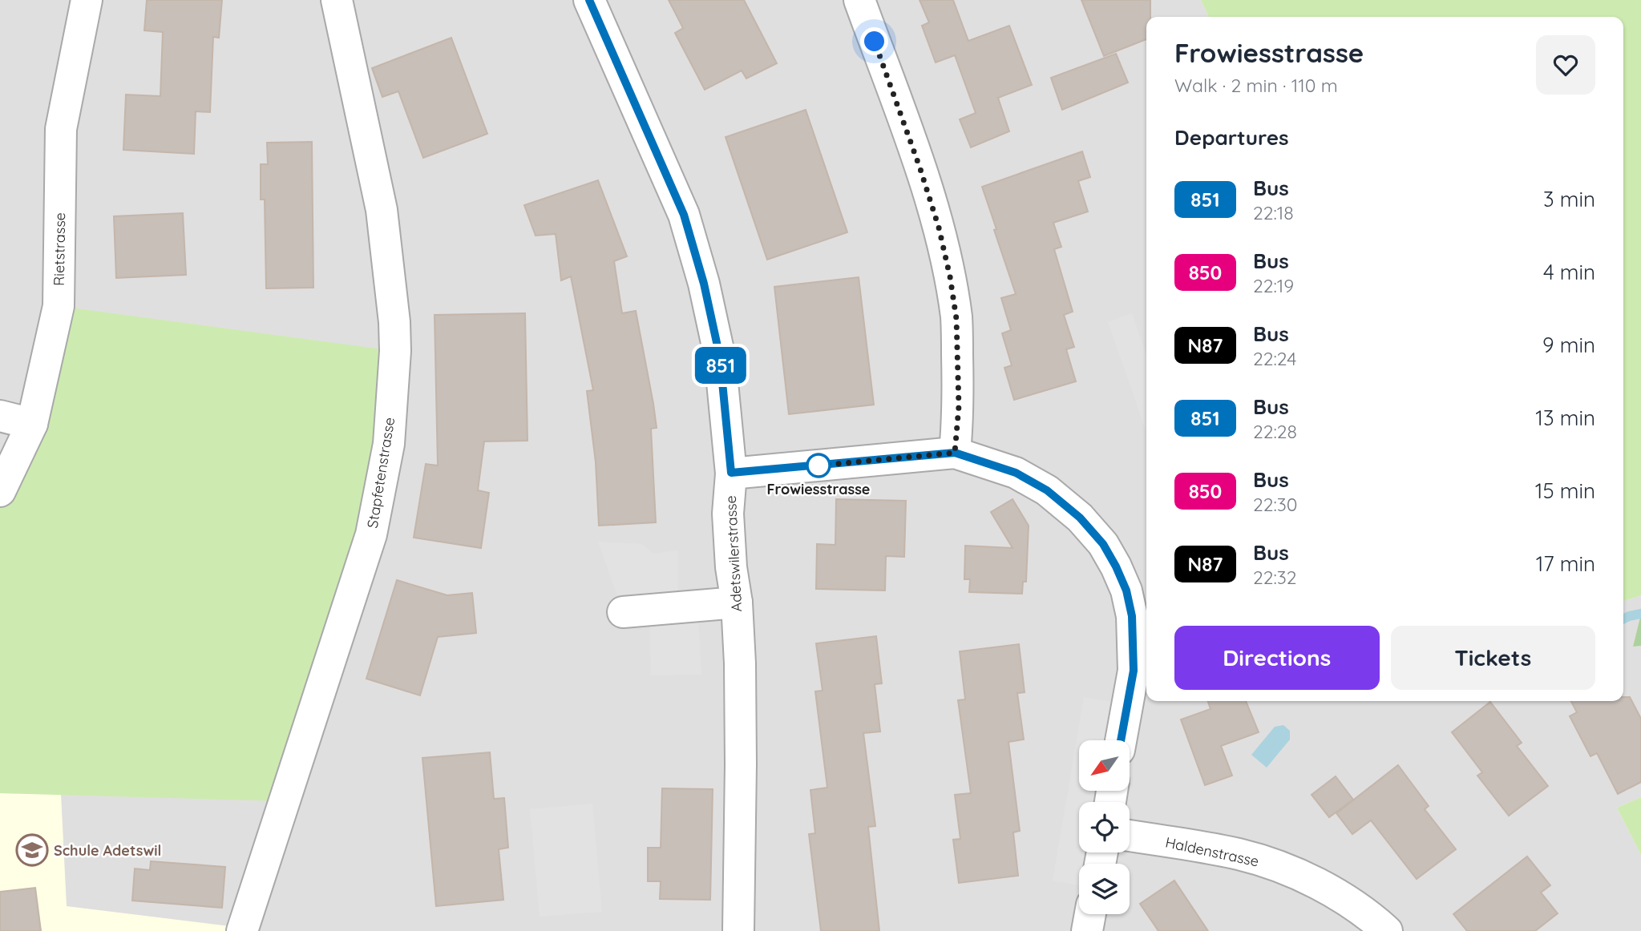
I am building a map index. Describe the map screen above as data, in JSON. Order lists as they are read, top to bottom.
{
  "streets": {
    "street": [
      "Rietstrasse",
      "Stapfetenstrasse",
      "Adetswilerstrasse",
      "Haldenstrasse"
    ]
  },
  "places": {
    "other": ["Frowiesstrasse"],
    "school or university": ["Schule Adetswil"]
  },
  "lines": ["bus line 851"],
  "north": "bottom left",
  "page": {
    "on_map": "851",
    "heading": [
      ["Frowiesstrasse", "Walk · 2 min · 110 m"],
      "Departures"
    ],
    "list": [
      {
        "mark": "851",
        "name": "Bus",
        "note": "22:18",
        "value": "3 min"
      },
      {
        "mark": "850",
        "name": "Bus",
        "note": "22:19",
        "value": "4 min"
      },
      {
        "mark": "N87",
        "name": "Bus",
        "note": "22:24",
        "value": "9 min"
      },
      {
        "mark": "851",
        "name": "Bus",
        "note": "22:28",
        "value": "13 min"
      },
      {
        "mark": "850",
        "name": "Bus",
        "note": "22:30",
        "value": "15 min"
      },
      {
        "mark": "N87",
        "name": "Bus",
        "note": "22:32",
        "value": "17 min"
      }
    ],
    "buttons": ["Directions", "Tickets"]
  }
}
